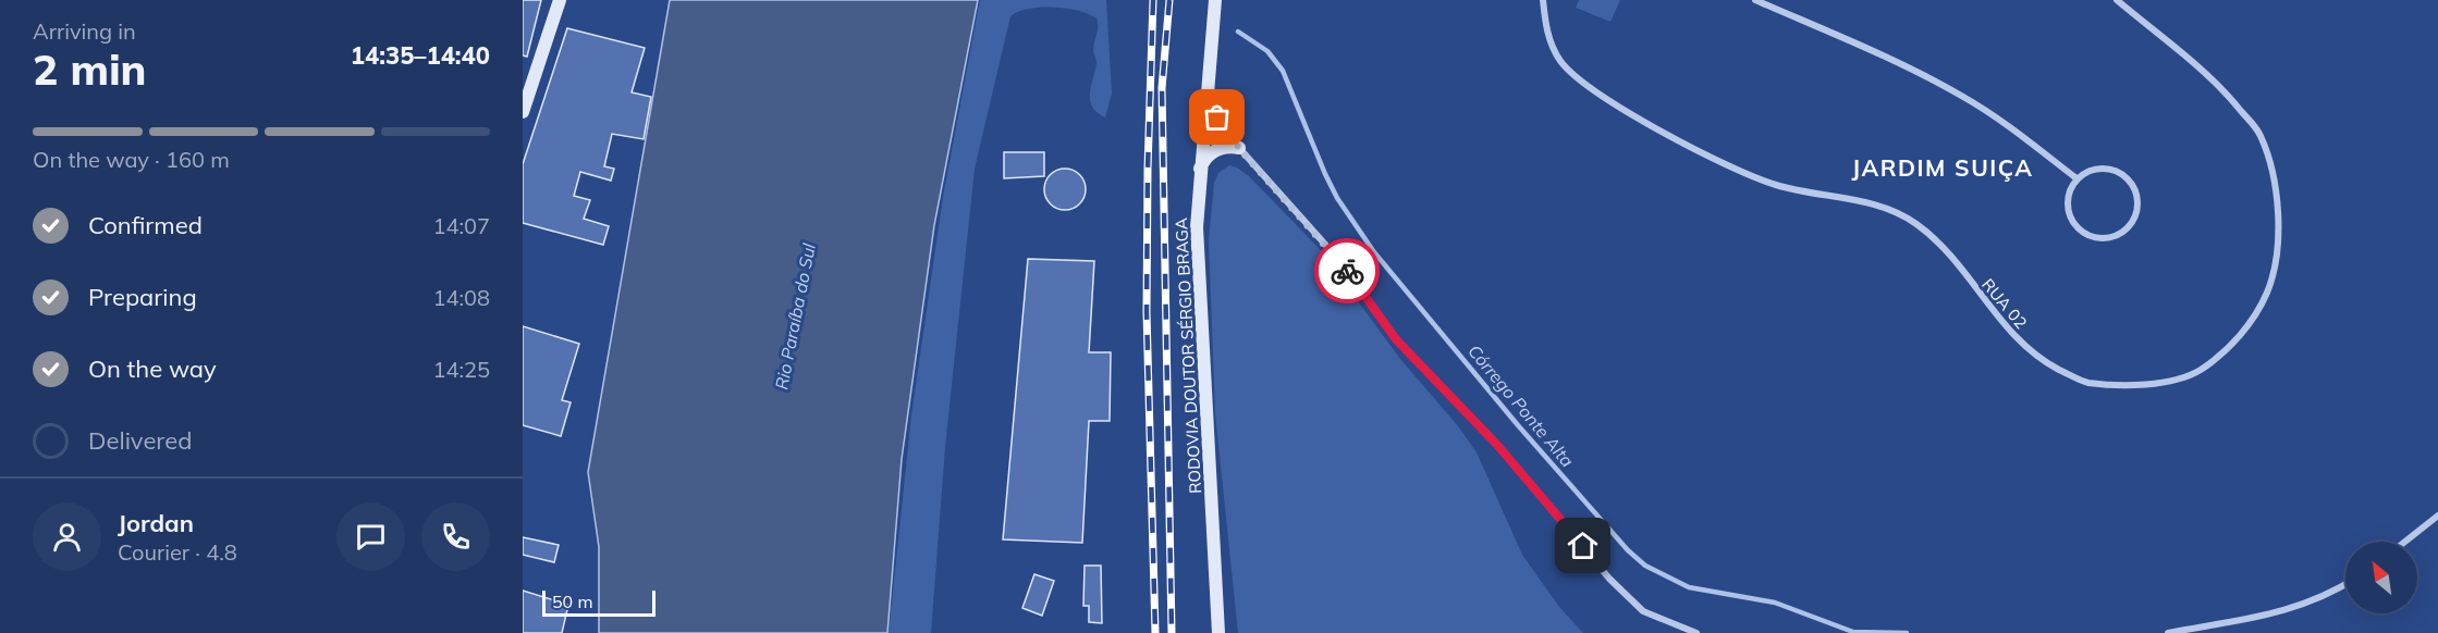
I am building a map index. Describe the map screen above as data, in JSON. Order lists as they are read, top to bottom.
{
  "streets": {
    "main road": ["RODOVIA DOUTOR SÉRGIO BRAGA"],
    "street": ["RUA 02"]
  },
  "districts": ["JARDIM SUIÇA"],
  "water": ["Rio Paraíba do Sul", "Córrego Ponte Alta"],
  "scale_bar": "50 m",
  "north": "top left",
  "page": {
    "heading": ["2 min", "Arriving in", "14:35–14:40"],
    "panel": ["Jordan", "Courier · 4.8"],
    "bar": "On the way · 160 m",
    "list": [
      ["Confirmed", "14:07"],
      ["Preparing", "14:08"],
      ["On the way", "14:25"],
      "Delivered"
    ],
    "scale": "50 m"
  }
}
